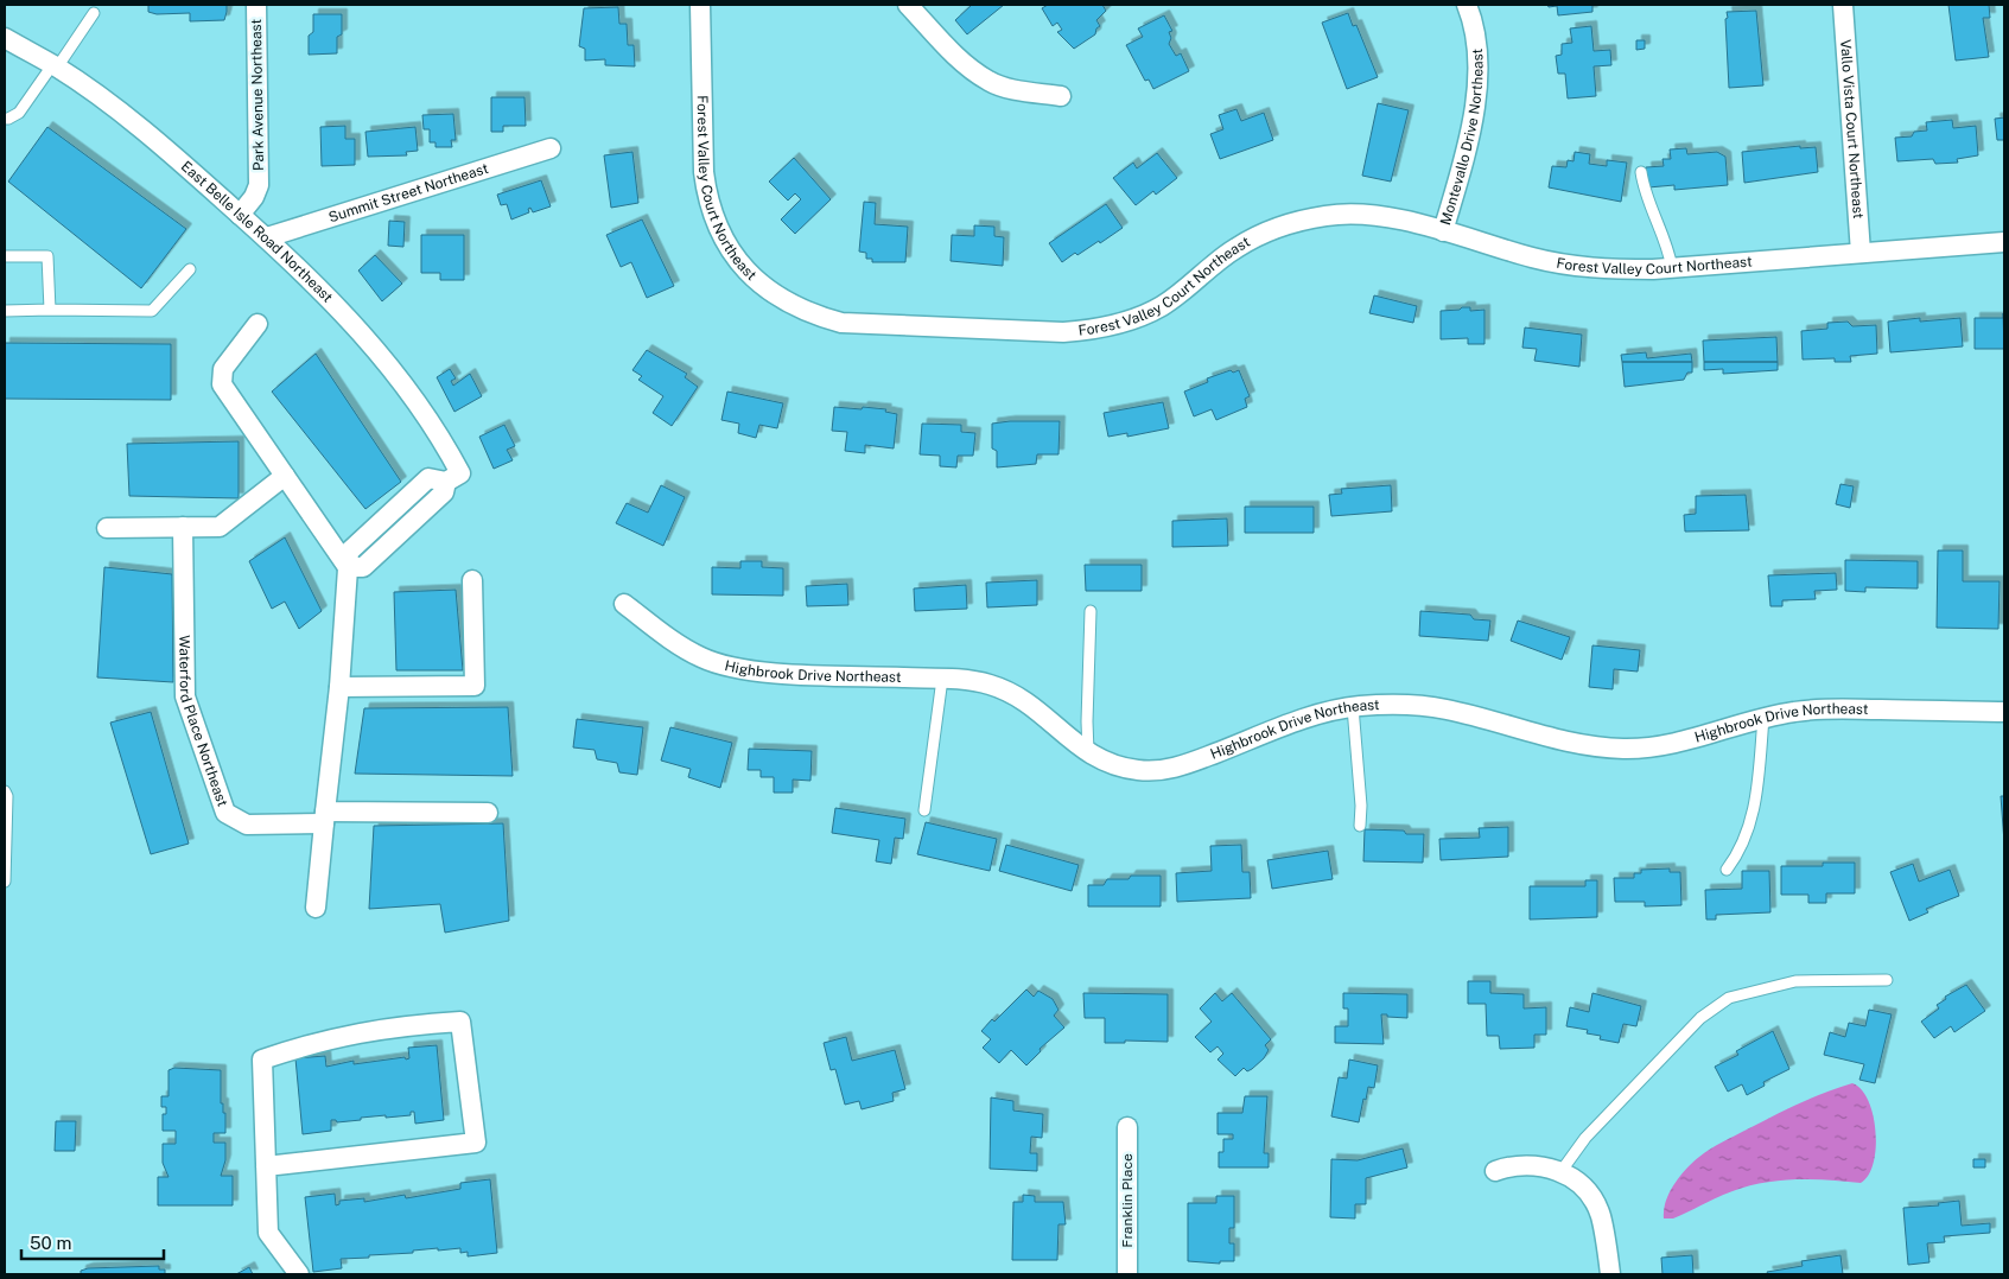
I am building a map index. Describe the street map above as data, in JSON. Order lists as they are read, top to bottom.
{
  "streets": {
    "street": [
      "Park Avenue Northeast",
      "Vallo Vista Court Northeast",
      "Montevallo Drive Northeast",
      "Forest Valley Court Northeast",
      "Summit Street Northeast",
      "East Belle Isle Road Northeast",
      "Highbrook Drive Northeast",
      "Waterford Place Northeast",
      "Franklin Place"
    ]
  },
  "crossings": [
    ["Park Avenue Northeast", "East Belle Isle Road Northeast"],
    ["Vallo Vista Court Northeast", "Forest Valley Court Northeast"],
    ["Montevallo Drive Northeast", "Forest Valley Court Northeast"],
    ["Summit Street Northeast", "East Belle Isle Road Northeast"]
  ],
  "scale_bar": "50 m"
}
